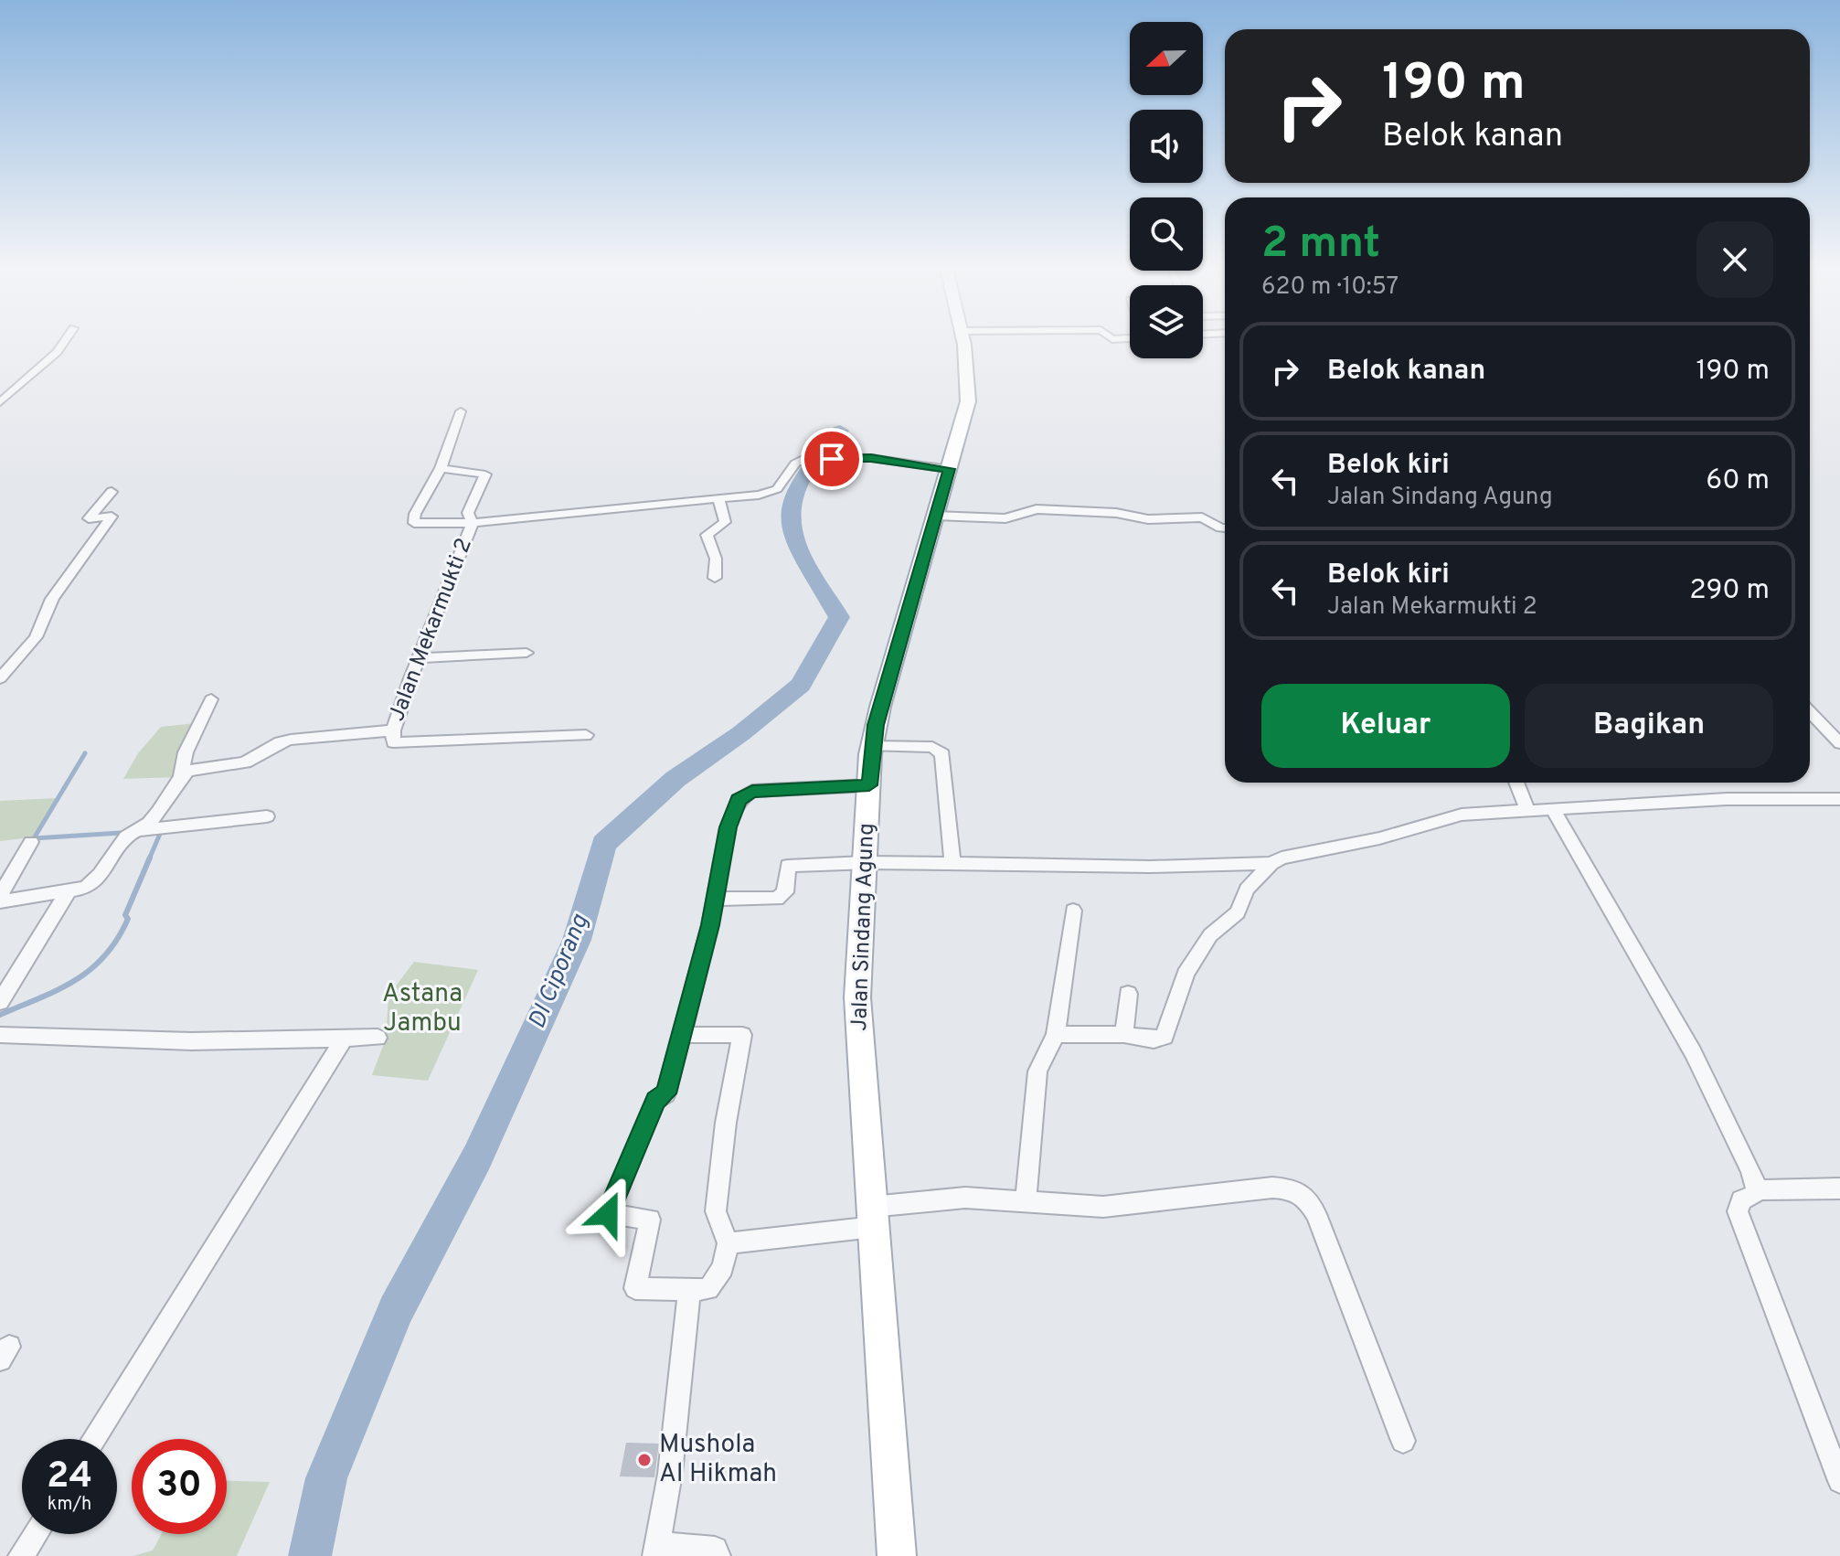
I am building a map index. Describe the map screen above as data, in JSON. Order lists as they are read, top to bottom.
{
  "streets": {
    "main road": ["Jalan Sindang Agung"],
    "street": ["Jalan Mekarmukti 2"]
  },
  "crossings": [
    ["Jalan Mekarmukti 2", "Jalan Sindang Agung"]
  ],
  "water": ["DI Ciporang"],
  "parks": ["Astana Jambu"],
  "places": ["Mushola Al Hikmah"],
  "north": "left",
  "page": {
    "turn": ["190 m", "Belok kanan"],
    "heading": ["2 mnt", "620 m · 10:57"],
    "list": [
      {
        "name": "Belok kanan",
        "value": "190 m"
      },
      {
        "name": "Belok kiri",
        "note": "Jalan Sindang Agung",
        "value": "60 m"
      },
      {
        "name": "Belok kiri",
        "note": "Jalan Mekarmukti 2",
        "value": "290 m"
      }
    ],
    "buttons": ["Keluar", "Bagikan"],
    "speed": "24 km/h",
    "limit": "30"
  }
}
